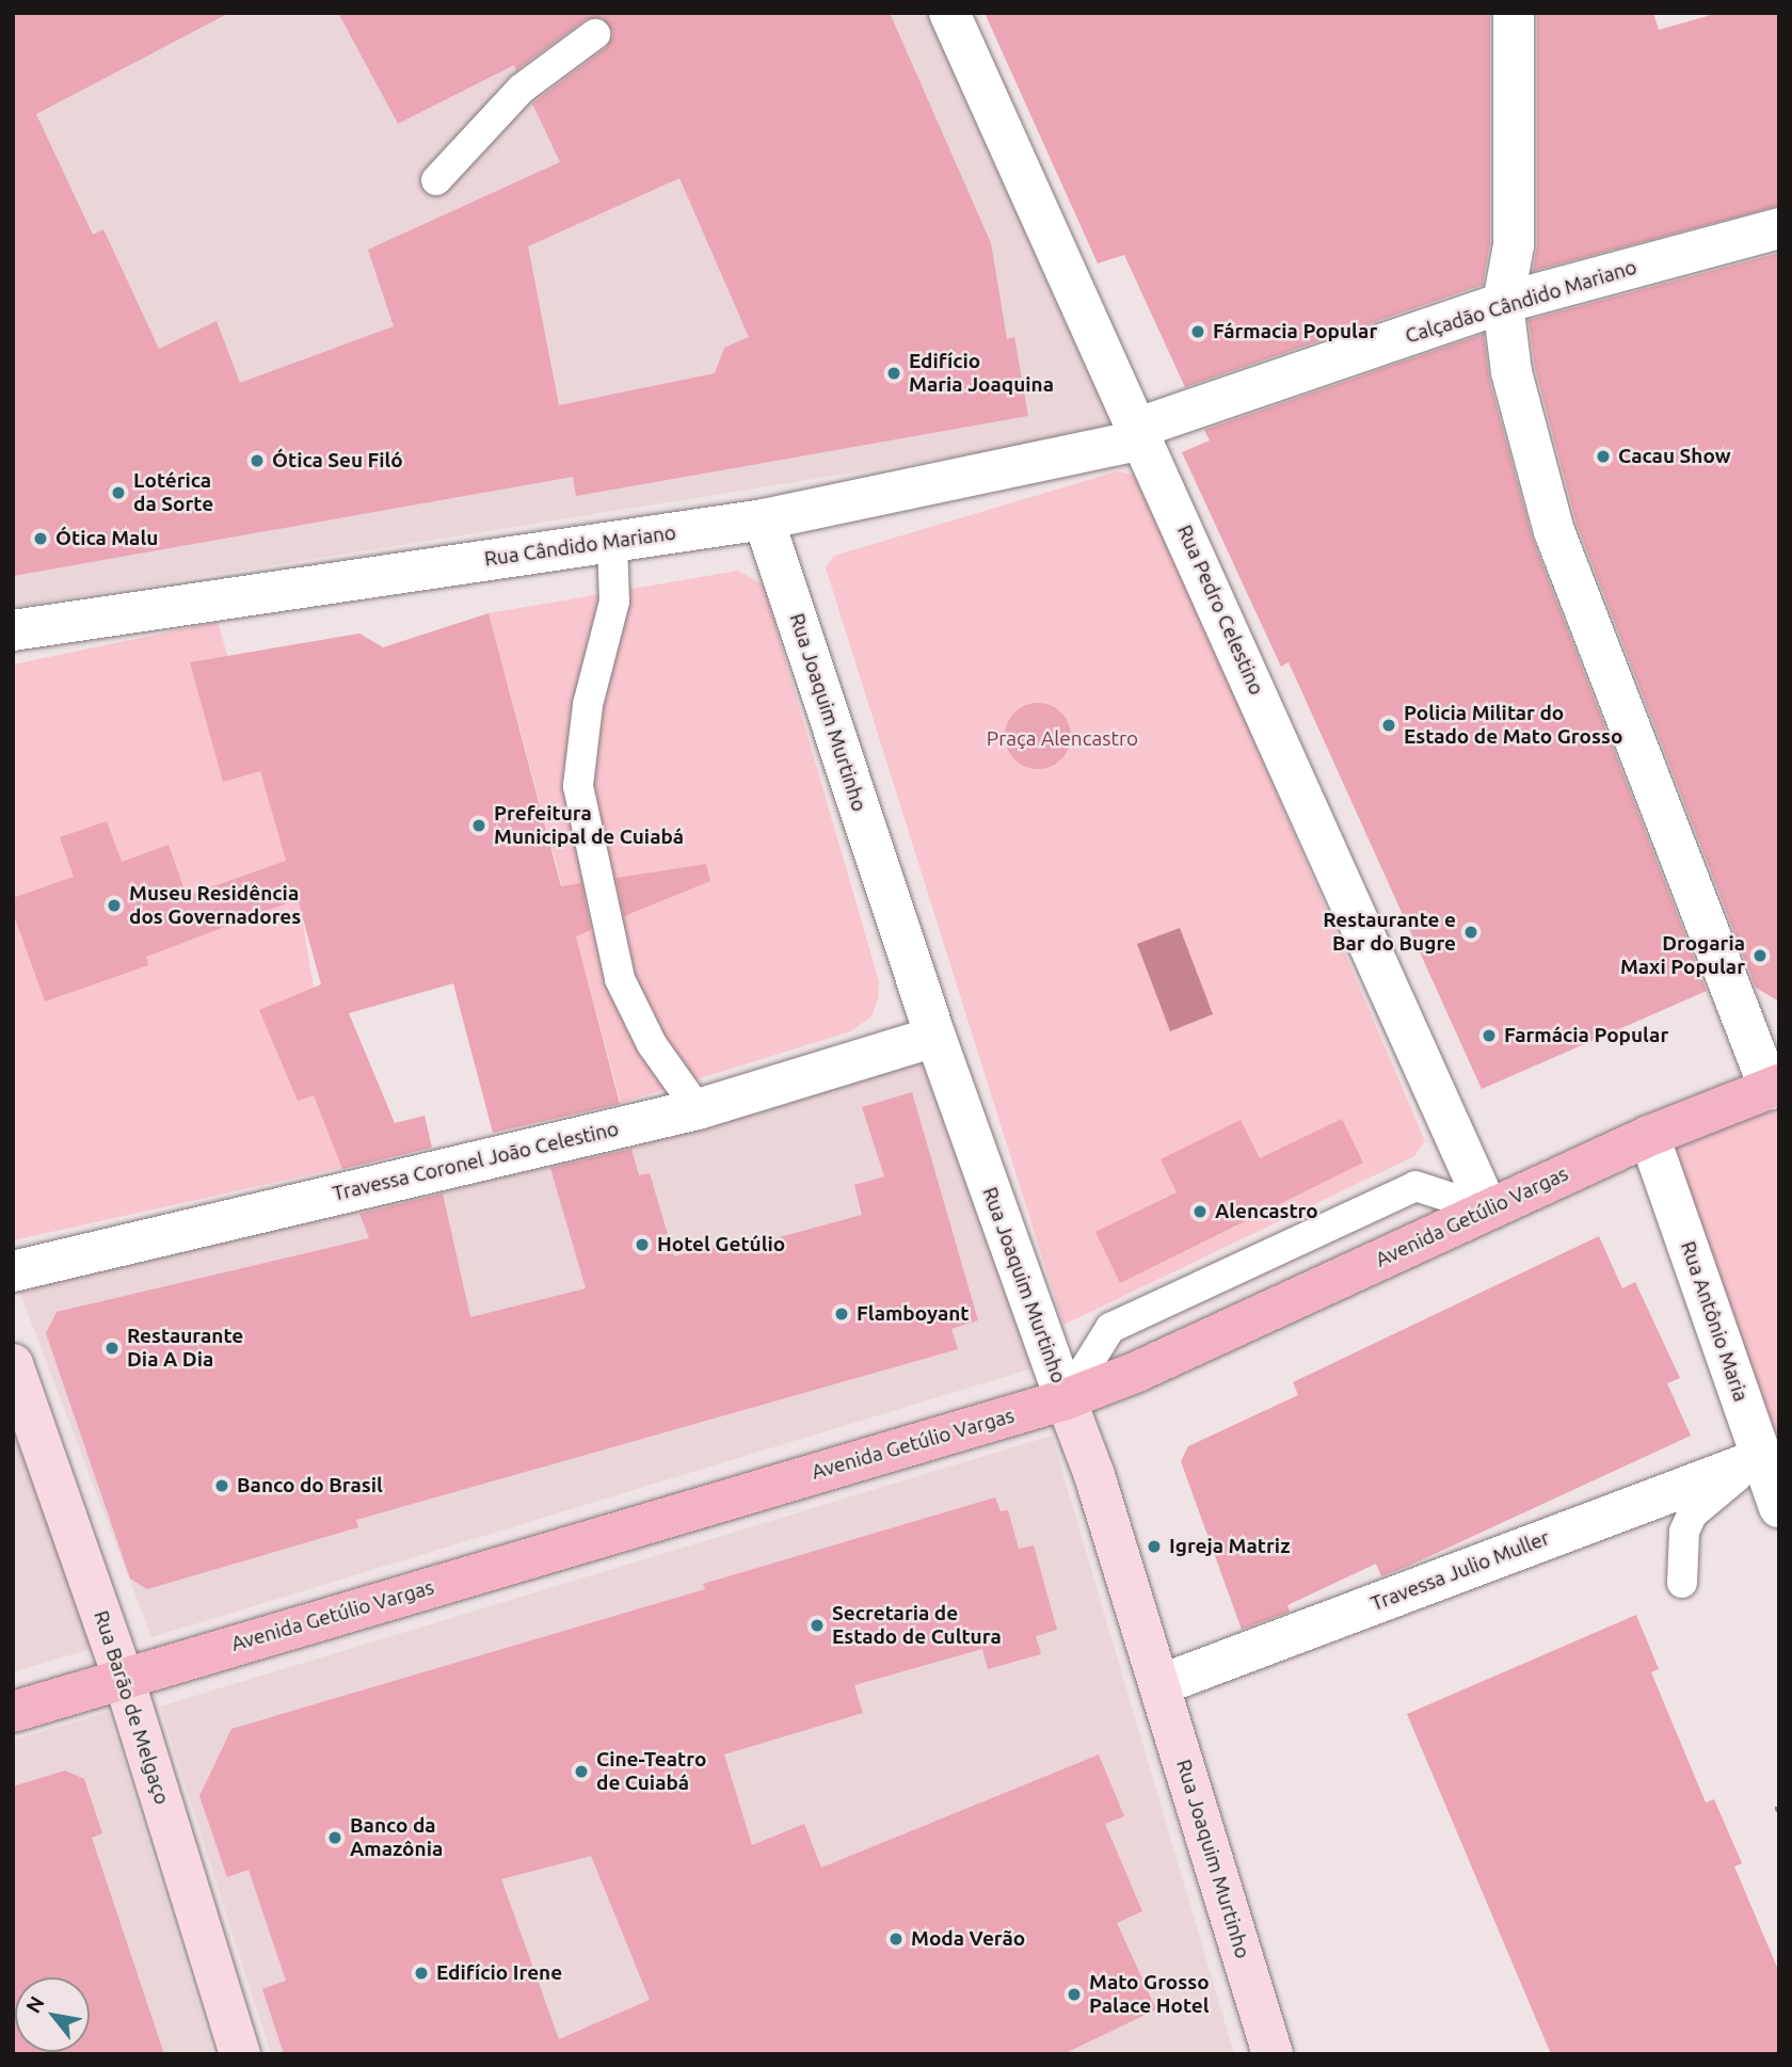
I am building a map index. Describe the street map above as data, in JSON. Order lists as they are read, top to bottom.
{
  "streets": {
    "main road": ["Avenida Getúlio Vargas"],
    "street": [
      "Calçadão Cândido Mariano",
      "Rua Cândido Mariano",
      "Rua Pedro Celestino",
      "Rua Joaquim Murtinho",
      "Travessa Coronel João Celestino",
      "Rua Antônio Maria",
      "Travessa Julio Muller",
      "Rua Barão de Melgaço"
    ]
  },
  "crossings": [
    ["Calçadão Cândido Mariano", "Rua Cândido Mariano"],
    ["Calçadão Cândido Mariano", "Rua Pedro Celestino"],
    ["Rua Cândido Mariano", "Rua Pedro Celestino"],
    ["Rua Cândido Mariano", "Rua Joaquim Murtinho"],
    ["Rua Pedro Celestino", "Avenida Getúlio Vargas"],
    ["Rua Joaquim Murtinho", "Travessa Coronel João Celestino"],
    ["Rua Joaquim Murtinho", "Avenida Getúlio Vargas"],
    ["Rua Joaquim Murtinho", "Travessa Julio Muller"],
    ["Avenida Getúlio Vargas", "Rua Antônio Maria"],
    ["Avenida Getúlio Vargas", "Rua Barão de Melgaço"],
    ["Rua Antônio Maria", "Travessa Julio Muller"]
  ],
  "parks": ["Praça Alencastro"],
  "places": [
    "Fármacia Popular",
    "Edifício Maria Joaquina",
    "Cacau Show",
    "Ótica Seu Filó",
    "Lotérica da Sorte",
    "Ótica Malu",
    "Policia Militar do Estado de Mato Grosso",
    "Prefeitura Municipal de Cuiabá",
    "Museu Residência dos Governadores",
    "Restaurante e Bar do Bugre",
    "Drogaria Maxi Popular",
    "Farmácia Popular",
    "Alencastro",
    "Hotel Getúlio",
    "Flamboyant",
    "Restaurante Dia A Dia",
    "Banco do Brasil",
    "Igreja Matriz",
    "Secretaria de Estado de Cultura",
    "Cine-Teatro de Cuiabá",
    "Banco da Amazônia",
    "Moda Verão",
    "Edifício Irene",
    "Mato Grosso Palace Hotel"
  ],
  "north": "top left"
}
